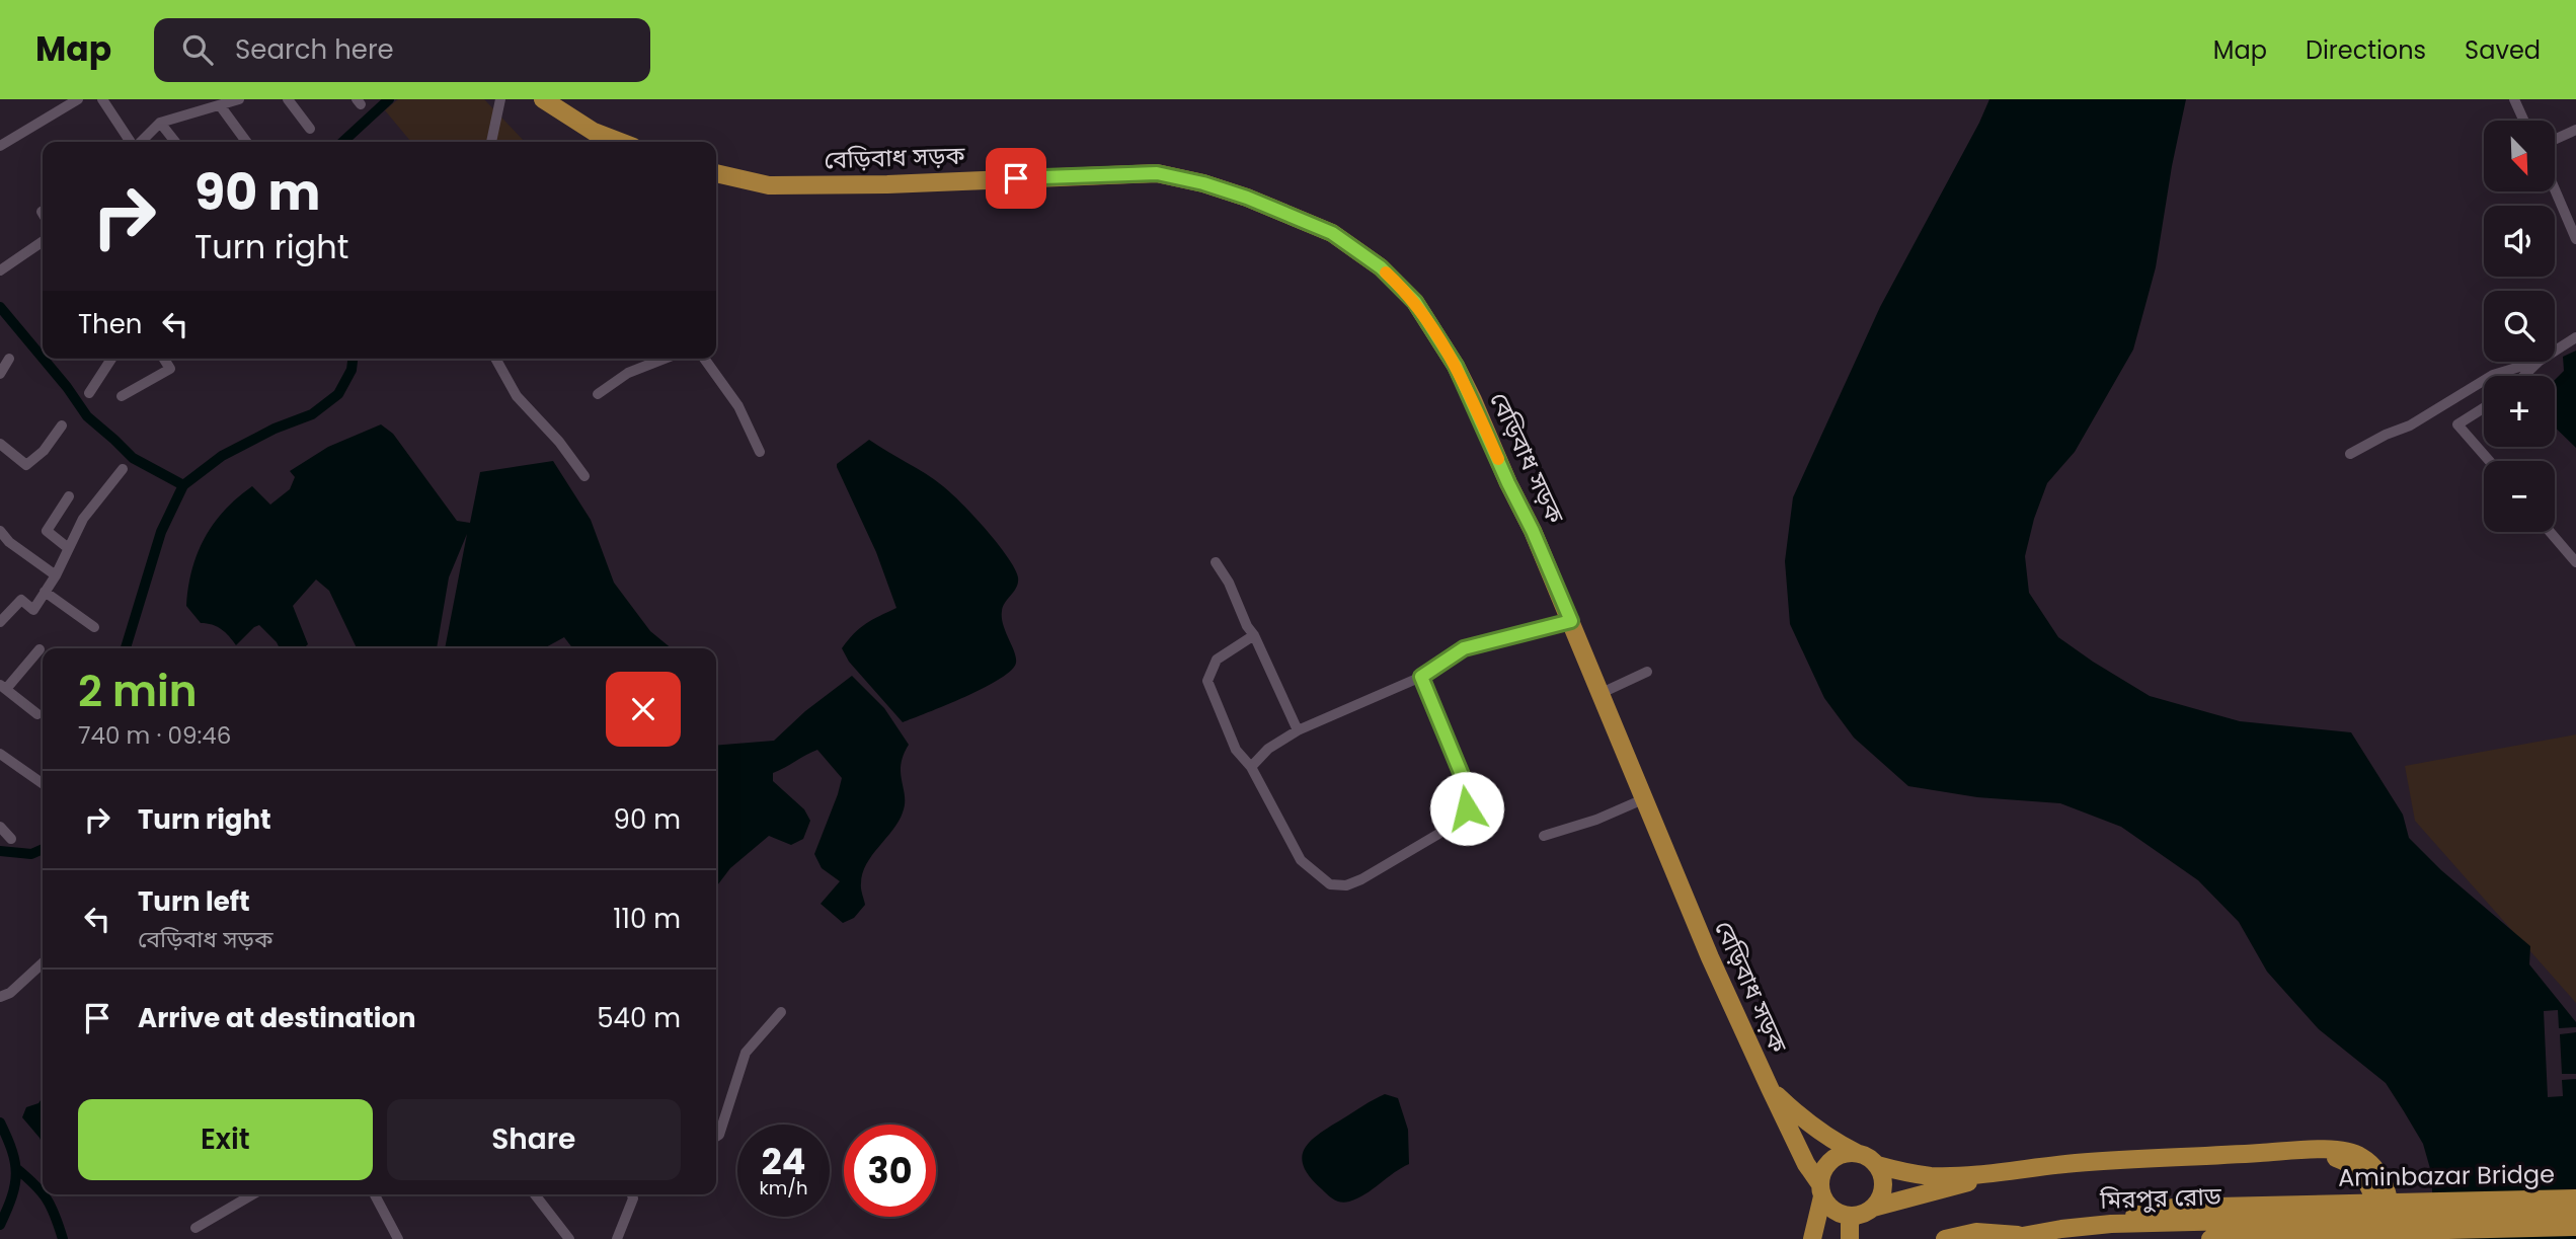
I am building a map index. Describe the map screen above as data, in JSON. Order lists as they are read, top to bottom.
{
  "streets": {
    "highway": ["বেড়িবাধ সড়ক", "Aminbazar Bridge", "মিরপুর রোড"]
  },
  "crossings": [
    ["Aminbazar Bridge", "মিরপুর রোড"]
  ],
  "north": "bottom right",
  "page": {
    "header": "Map",
    "search": "Search here",
    "nav": ["Map", "Directions", "Saved"],
    "map_buttons": ["+", "−"],
    "turn": ["90 m", "Turn right"],
    "then": "Then",
    "heading": ["2 min", "740 m · 09:46"],
    "list": [
      {
        "name": "Turn right",
        "value": "90 m"
      },
      {
        "name": "Turn left",
        "note": "বেড়িবাধ সড়ক",
        "value": "110 m"
      },
      {
        "name": "Arrive at destination",
        "value": "540 m"
      }
    ],
    "buttons": ["Exit", "Share"],
    "speed": "24 km/h",
    "limit": "30"
  }
}
